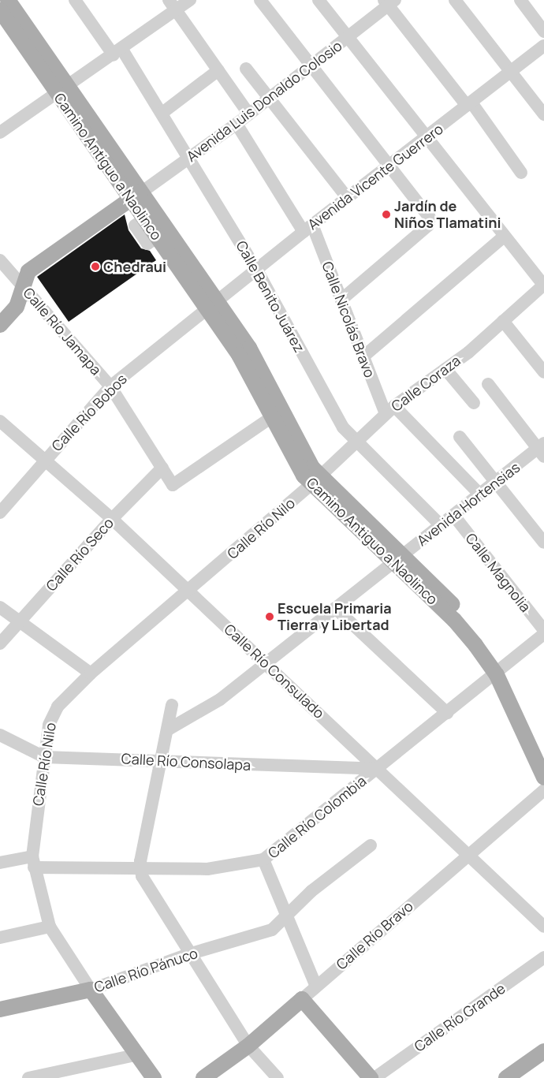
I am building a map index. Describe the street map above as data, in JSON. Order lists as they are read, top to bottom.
{
  "streets": {
    "main road": [
      "Camino Antiguo a Naolinco",
      "Calle Río Nilo",
      "Calle Río Bravo",
      "Calle Río Pánuco"
    ],
    "street": [
      "Avenida Luis Donaldo Colosio",
      "Avenida Vicente Guerrero",
      "Calle Benito Juárez",
      "Calle Nicolás Bravo",
      "Calle Río Jamapa",
      "Calle Coraza",
      "Calle Río Bobos",
      "Avenida Hortensias",
      "Calle Río Seco",
      "Calle Magnolia",
      "Calle Río Consulado",
      "Calle Río Consolapa",
      "Calle Río Colombia",
      "Calle Río Grande"
    ]
  },
  "crossings": [
    ["Avenida Luis Donaldo Colosio", "Camino Antiguo a Naolinco"],
    ["Avenida Luis Donaldo Colosio", "Calle Benito Juárez"],
    ["Avenida Luis Donaldo Colosio", "Calle Nicolás Bravo"],
    ["Camino Antiguo a Naolinco", "Avenida Vicente Guerrero"],
    ["Camino Antiguo a Naolinco", "Calle Río Jamapa"],
    ["Camino Antiguo a Naolinco", "Calle Coraza"],
    ["Camino Antiguo a Naolinco", "Calle Río Bobos"],
    ["Camino Antiguo a Naolinco", "Avenida Hortensias"],
    ["Camino Antiguo a Naolinco", "Calle Río Nilo"],
    ["Camino Antiguo a Naolinco", "Calle Río Colombia"],
    ["Avenida Vicente Guerrero", "Calle Benito Juárez"],
    ["Avenida Vicente Guerrero", "Calle Nicolás Bravo"],
    ["Avenida Vicente Guerrero", "Calle Río Bobos"],
    ["Calle Benito Juárez", "Calle Coraza"],
    ["Calle Benito Juárez", "Avenida Hortensias"],
    ["Calle Nicolás Bravo", "Calle Coraza"],
    ["Calle Nicolás Bravo", "Avenida Hortensias"],
    ["Calle Río Jamapa", "Calle Río Bobos"],
    ["Calle Río Jamapa", "Calle Río Seco"],
    ["Calle Coraza", "Calle Río Nilo"],
    ["Calle Río Bobos", "Calle Río Consulado"],
    ["Avenida Hortensias", "Calle Magnolia"],
    ["Avenida Hortensias", "Calle Río Consulado"],
    ["Calle Río Nilo", "Calle Río Consulado"],
    ["Calle Río Nilo", "Calle Río Consolapa"],
    ["Calle Río Nilo", "Calle Río Colombia"],
    ["Calle Río Nilo", "Calle Río Pánuco"],
    ["Calle Río Seco", "Calle Río Consulado"],
    ["Calle Río Consulado", "Calle Río Consolapa"],
    ["Calle Río Consulado", "Calle Río Colombia"],
    ["Calle Río Consulado", "Calle Río Bravo"],
    ["Calle Río Consolapa", "Calle Río Colombia"]
  ],
  "places": ["Jardín de Niños Tlamatini", "Chedraui", "Escuela Primaria Tierra y Libertad"]
}
